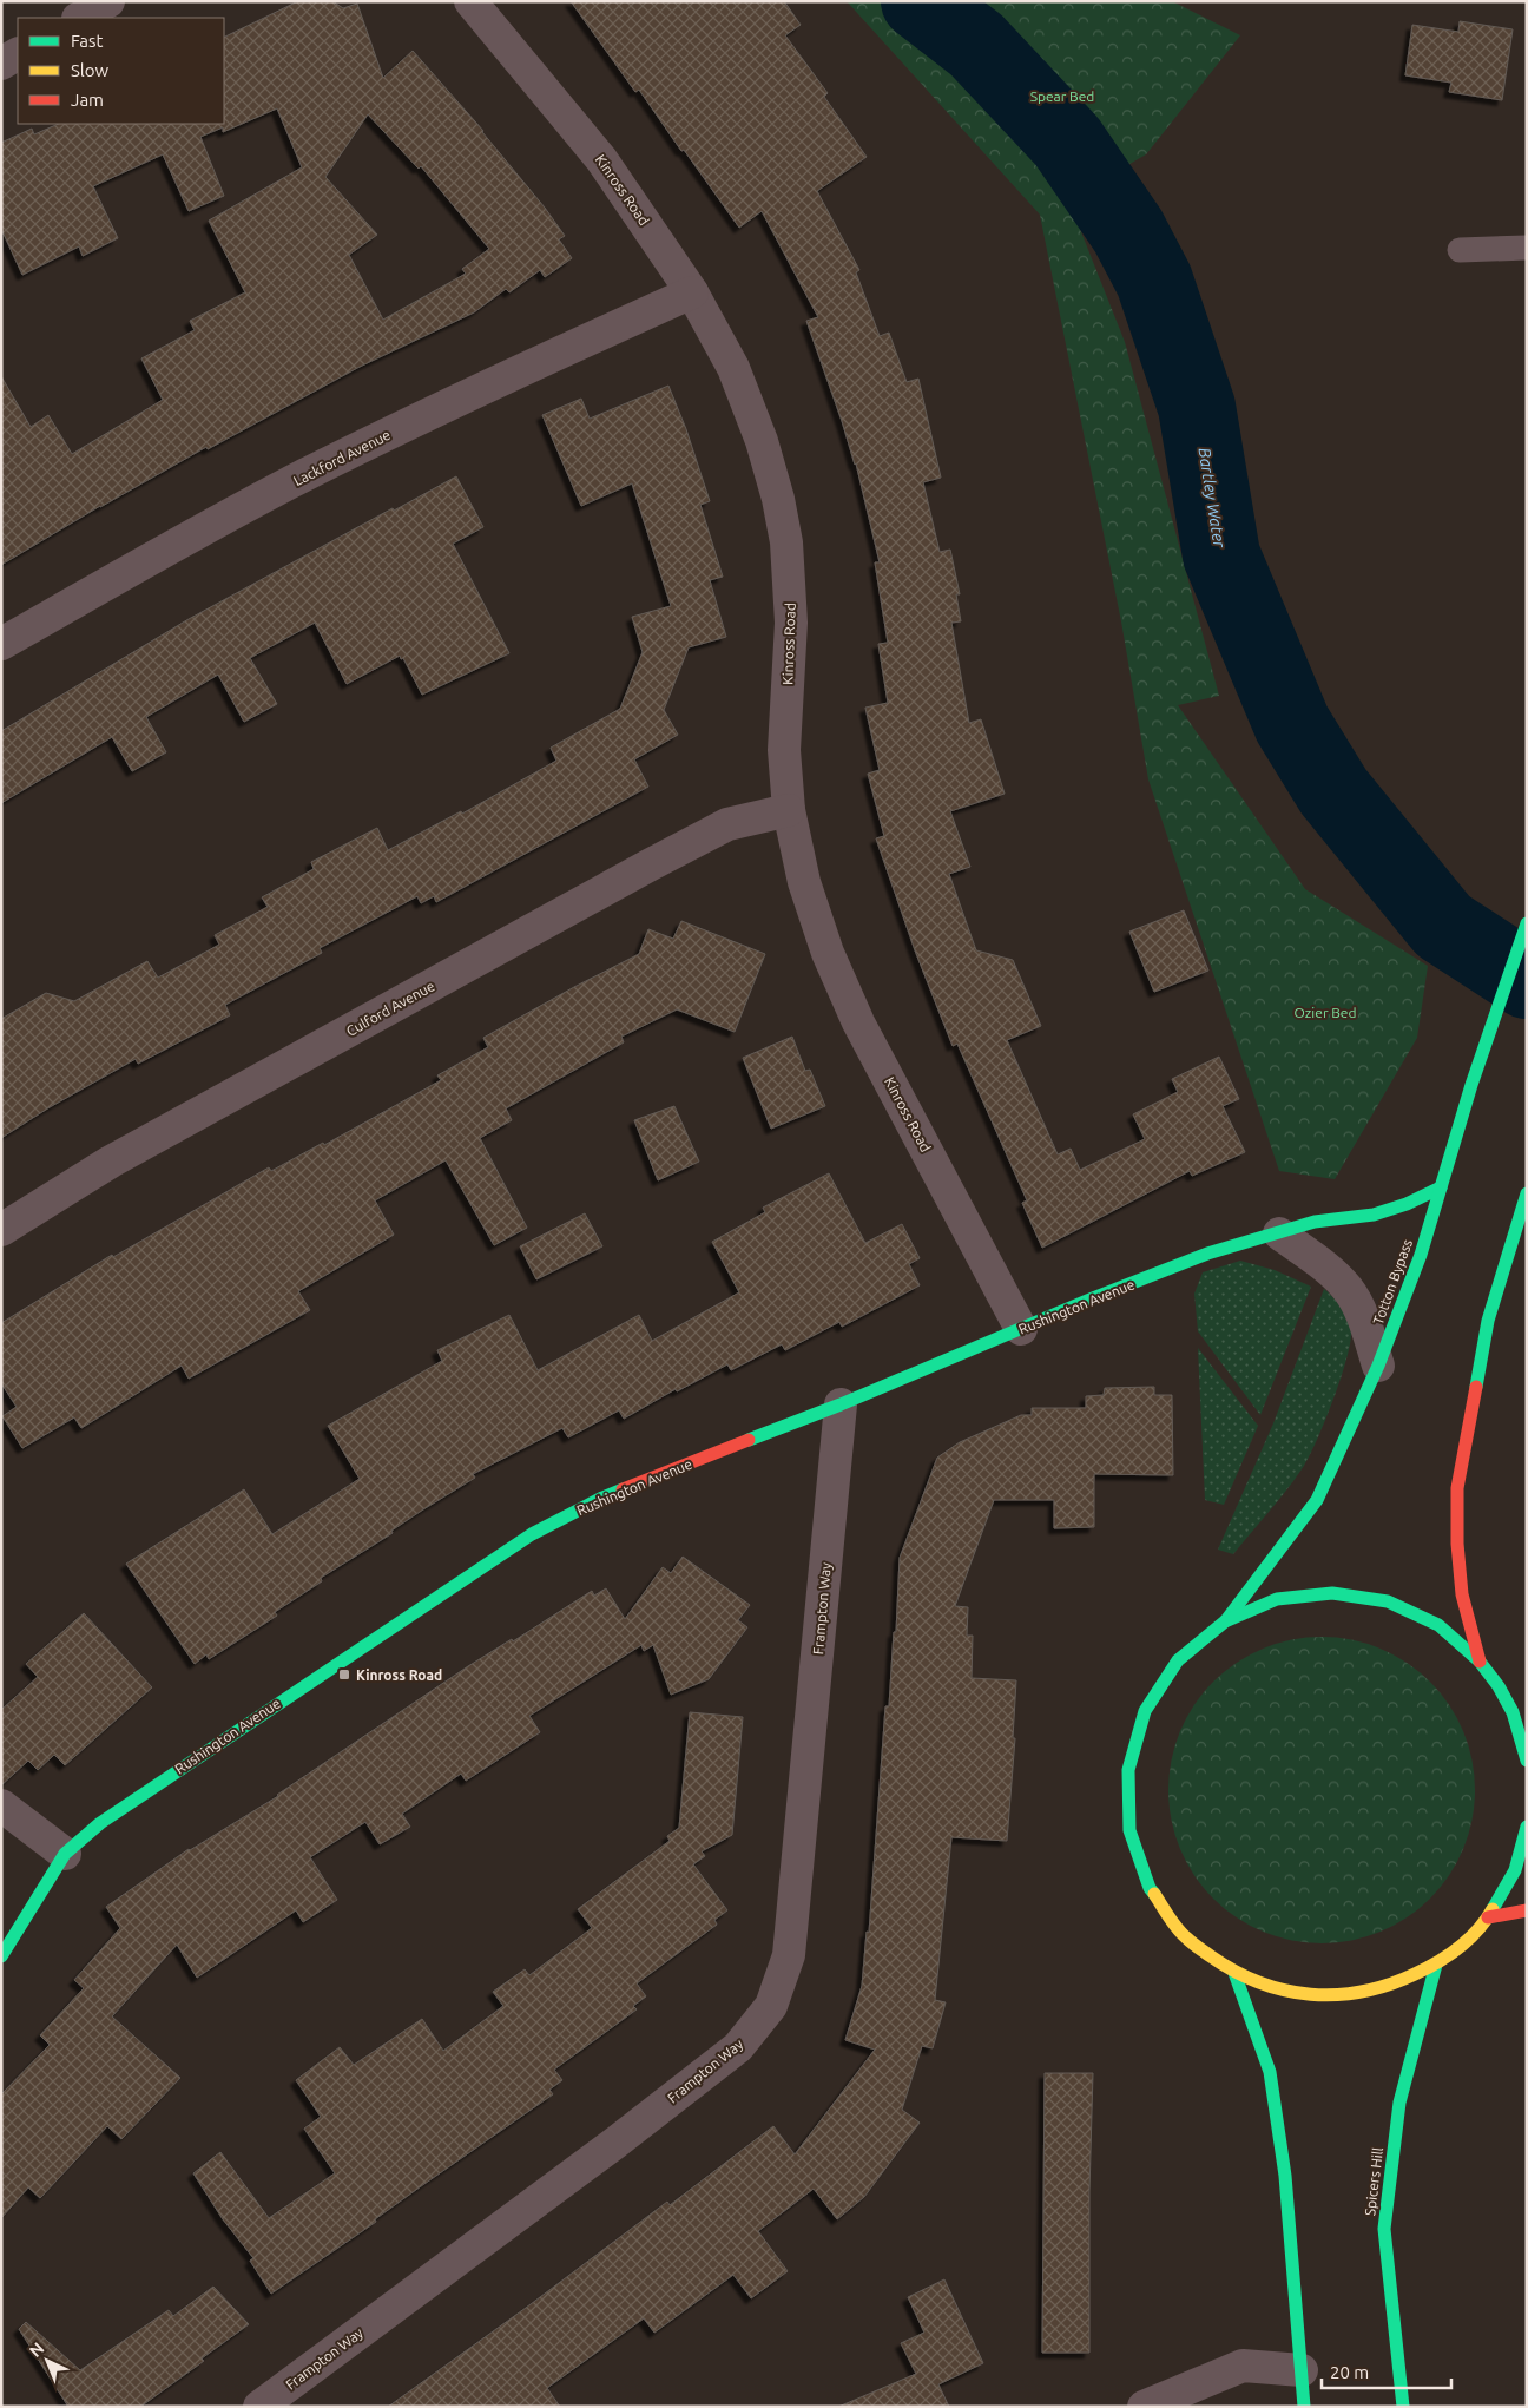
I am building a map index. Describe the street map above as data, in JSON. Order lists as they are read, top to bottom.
{
  "streets": {
    "main road": ["Totton Bypass", "Rushington Avenue", "Spicers Hill"],
    "street": [
      "Kinross Road",
      "Lackford Avenue",
      "Culford Avenue",
      "Frampton Way"
    ]
  },
  "crossings": [
    ["Kinross Road", "Lackford Avenue"],
    ["Kinross Road", "Culford Avenue"],
    ["Kinross Road", "Rushington Avenue"],
    ["Totton Bypass", "Rushington Avenue"],
    ["Rushington Avenue", "Frampton Way"]
  ],
  "water": ["Bartley Water"],
  "parks": ["Spear Bed", "Ozier Bed"],
  "places": {
    "transit": ["Kinross Road"]
  },
  "legend": ["Fast", "Slow", "Jam"],
  "scale_bar": "20 m",
  "north": "top left"
}
